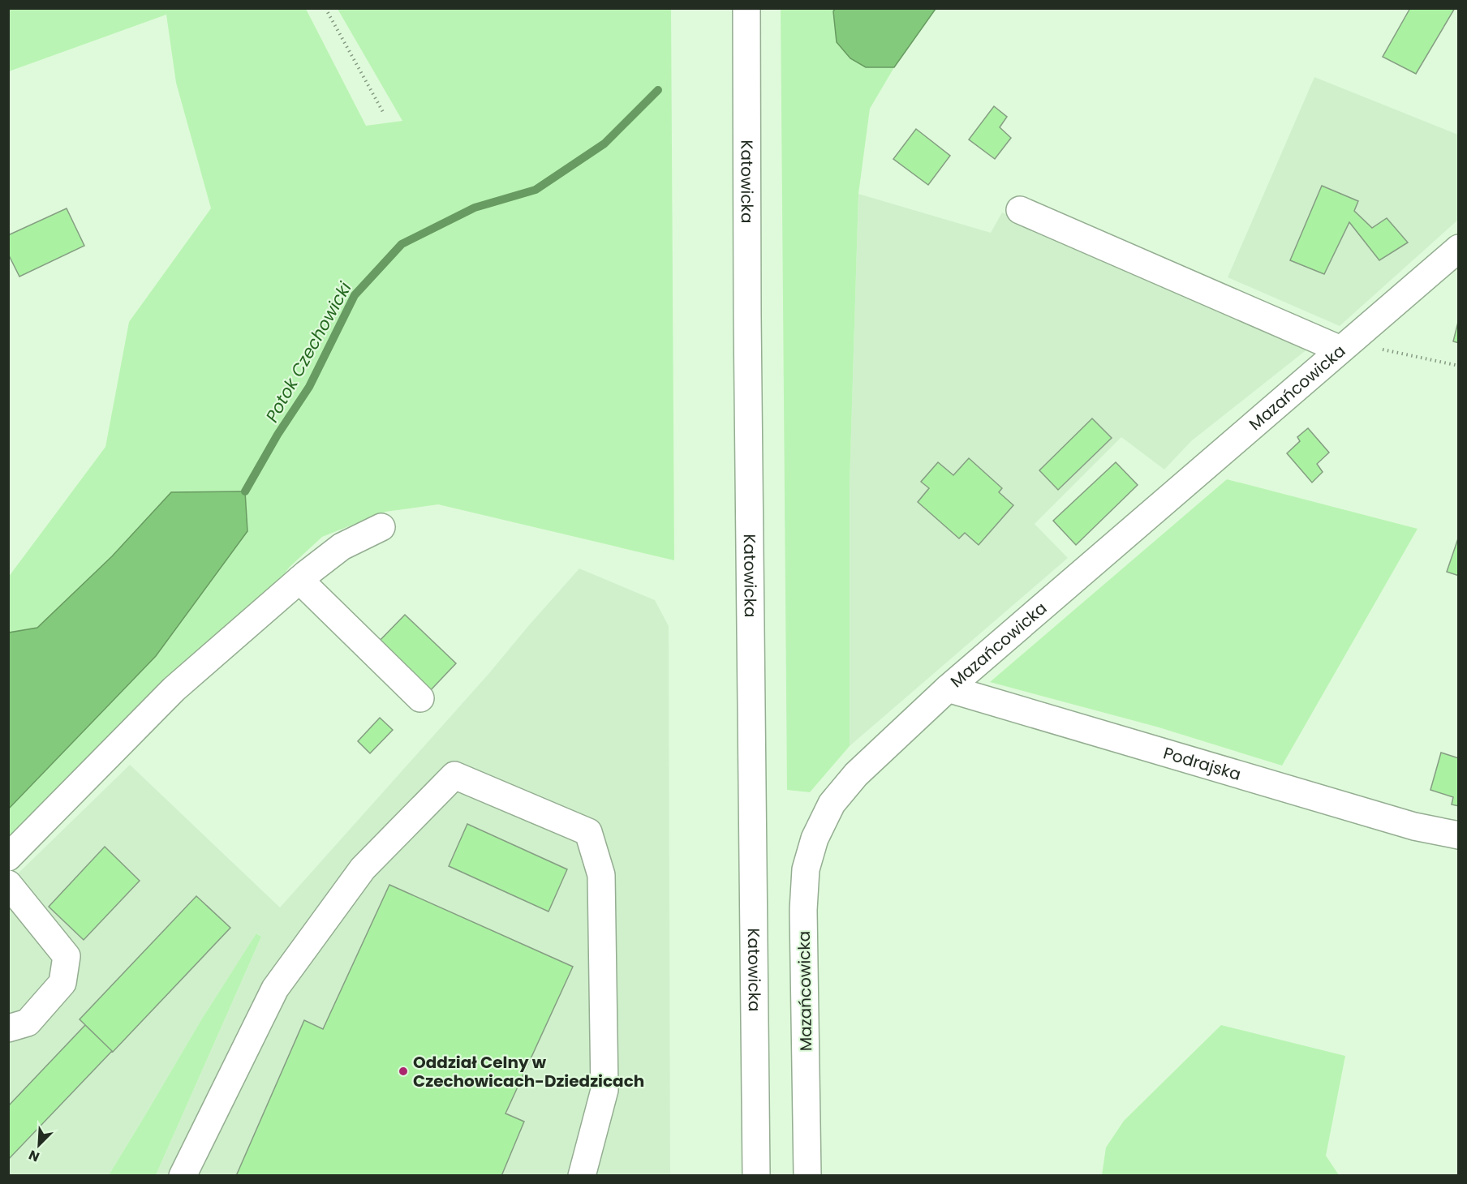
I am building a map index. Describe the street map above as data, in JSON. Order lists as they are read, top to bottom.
{
  "streets": {
    "street": ["Katowicka", "Mazańcowicka", "Podrajska"]
  },
  "crossings": [
    ["Mazańcowicka", "Podrajska"]
  ],
  "water": ["Potok Czechowicki"],
  "places": ["Oddział Celny w Czechowicach-Dziedzicach"],
  "north": "bottom left"
}
